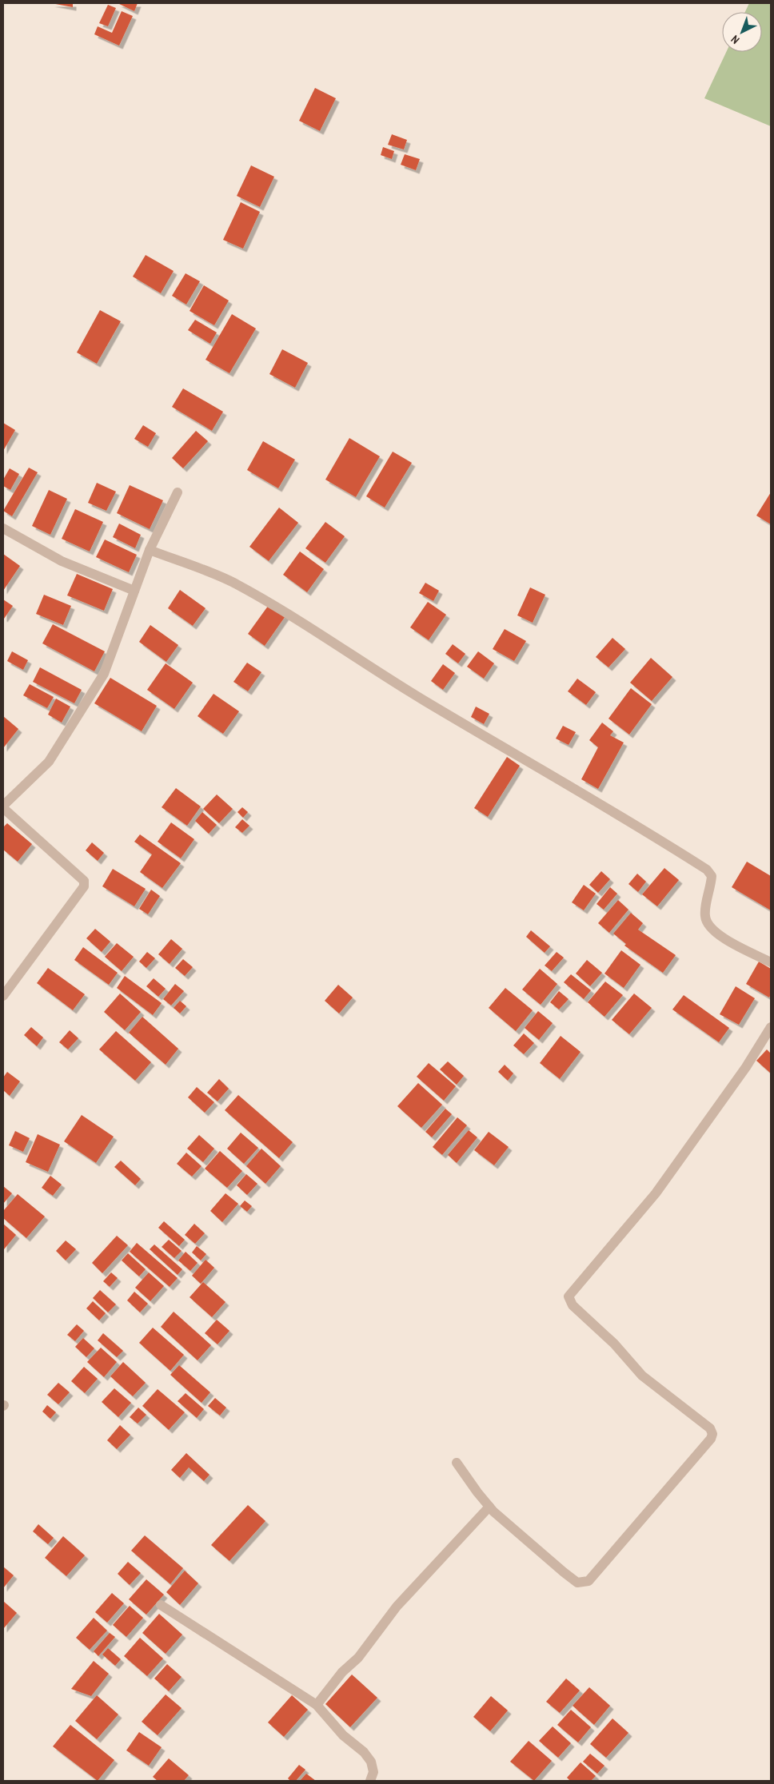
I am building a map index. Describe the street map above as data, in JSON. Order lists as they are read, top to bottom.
{
  "north": "bottom left"
}
